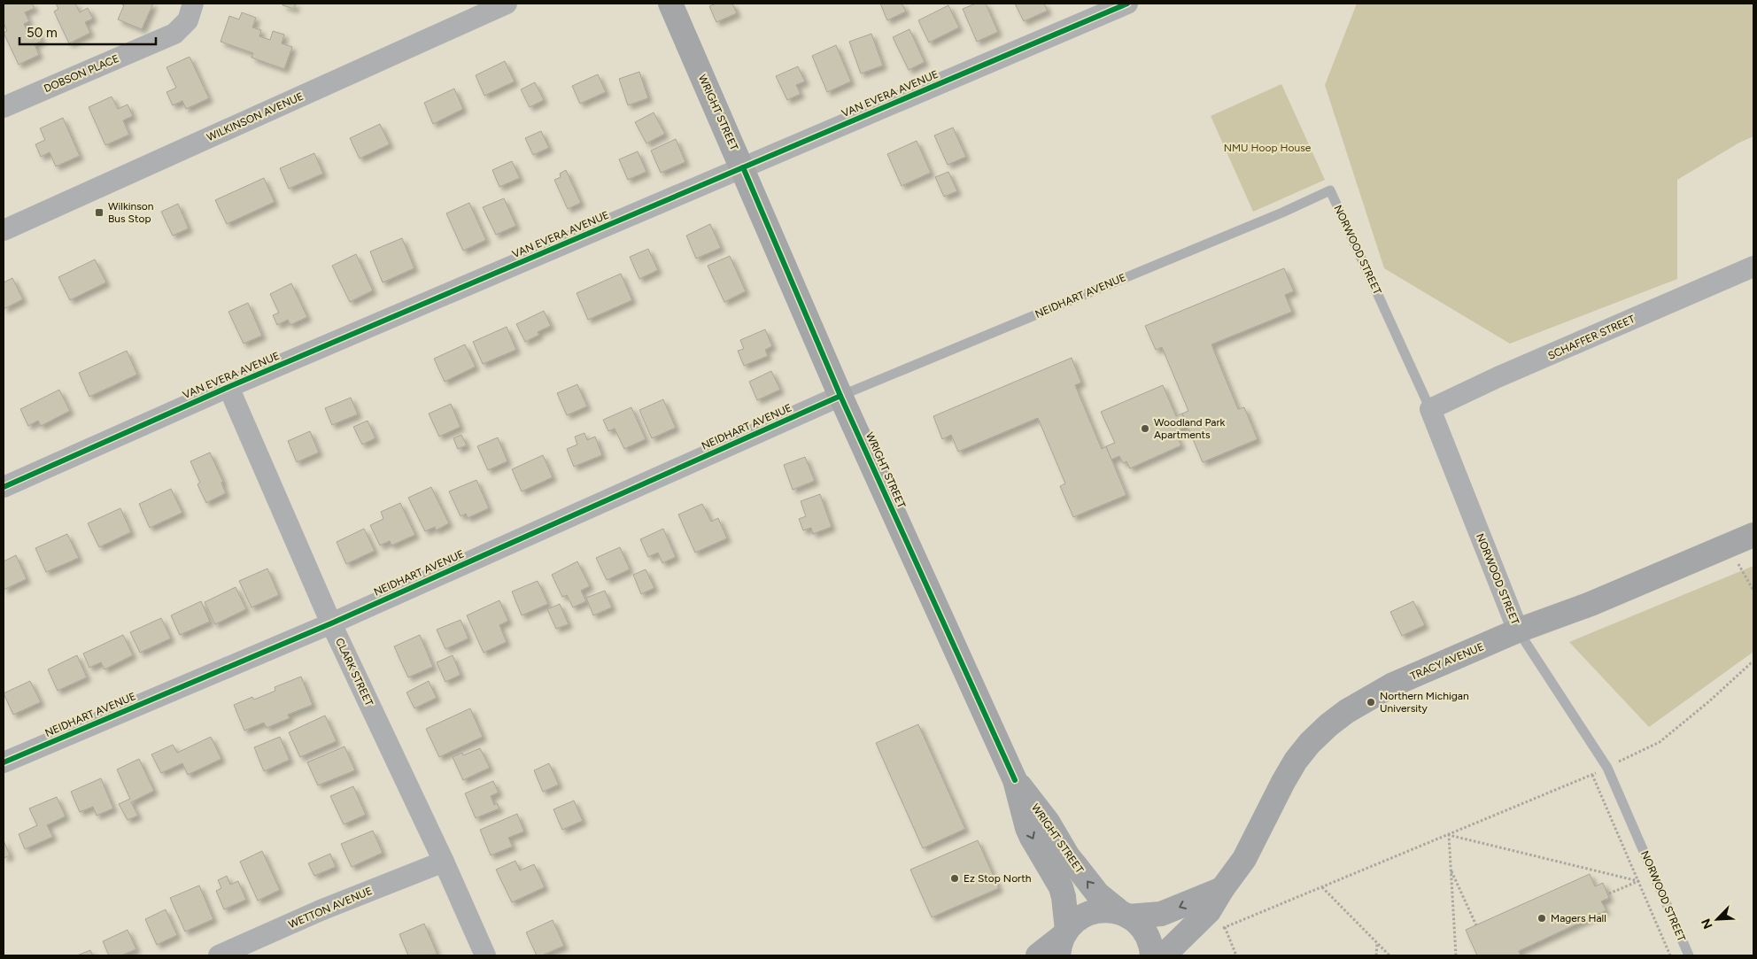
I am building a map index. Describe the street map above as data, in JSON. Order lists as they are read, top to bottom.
{
  "streets": {
    "main road": ["WRIGHT STREET", "TRACY AVENUE"],
    "street": [
      "DOBSON PLACE",
      "VAN EVERA AVENUE",
      "WILKINSON AVENUE",
      "NORWOOD STREET",
      "NEIDHART AVENUE",
      "SCHAFFER STREET",
      "CLARK STREET",
      "WETTON AVENUE"
    ]
  },
  "crossings": [
    ["VAN EVERA AVENUE", "WRIGHT STREET"],
    ["VAN EVERA AVENUE", "CLARK STREET"],
    ["WRIGHT STREET", "NEIDHART AVENUE"],
    ["NORWOOD STREET", "NEIDHART AVENUE"],
    ["NORWOOD STREET", "SCHAFFER STREET"],
    ["NORWOOD STREET", "TRACY AVENUE"],
    ["NEIDHART AVENUE", "CLARK STREET"],
    ["CLARK STREET", "WETTON AVENUE"]
  ],
  "parks": ["NMU Hoop House"],
  "places": {
    "transit": ["Wilkinson Bus Stop"],
    "other": [
      "Woodland Park Apartments",
      "Northern Michigan University",
      "Ez Stop North",
      "Magers Hall"
    ]
  },
  "scale_bar": "50 m",
  "north": "bottom left"
}
